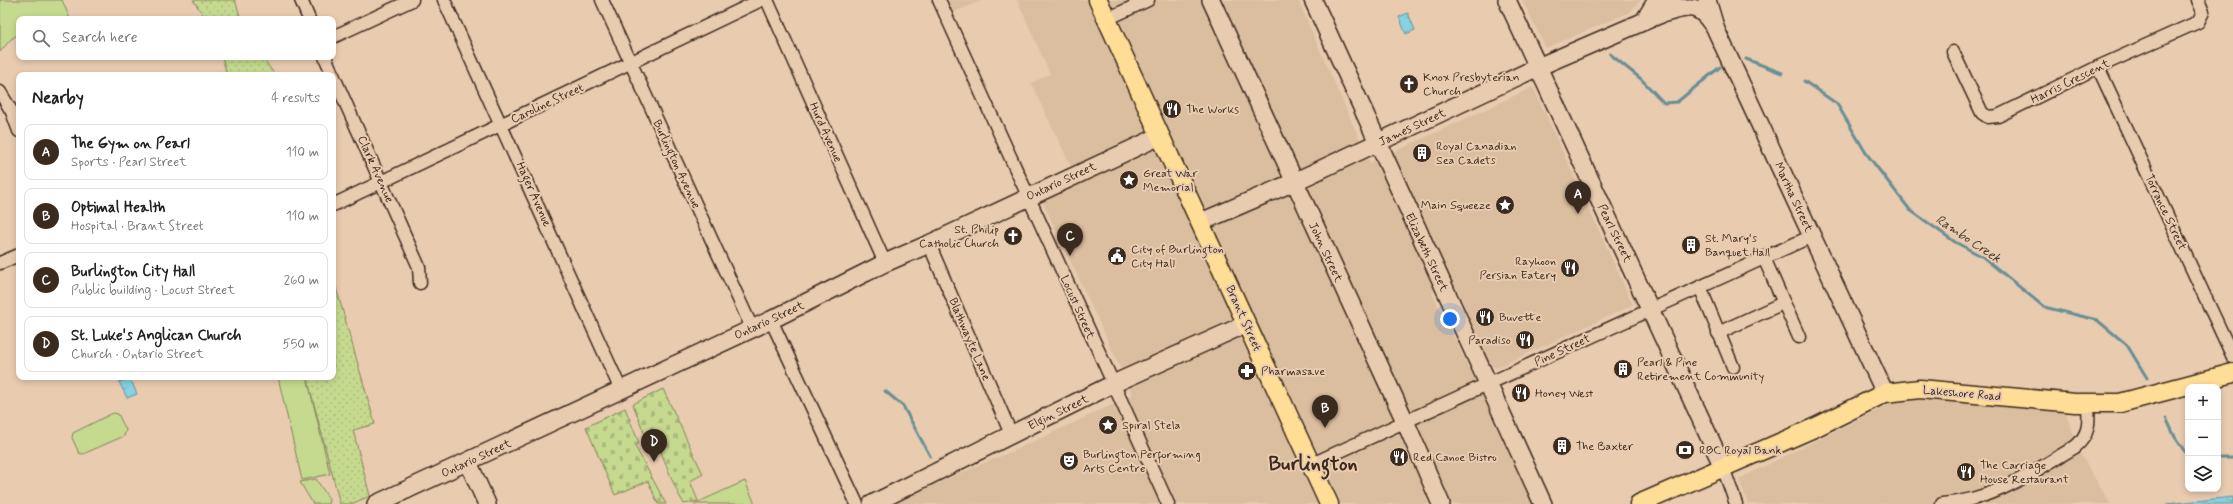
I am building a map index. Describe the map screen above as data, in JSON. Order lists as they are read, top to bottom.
{
  "streets": {
    "main road": ["Brant Street", "Lakeshore Road"],
    "street": [
      "Harris Crescent",
      "Caroline Street",
      "James Street",
      "Hurd Avenue",
      "Burlington Avenue",
      "Clark Avenue",
      "Ontario Street",
      "Hager Avenue",
      "Martha Street",
      "Torrance Street",
      "Pearl Street",
      "John Street",
      "Elizabeth Street",
      "Locust Street",
      "Blathwayte Lane",
      "Pine Street",
      "Elgin Street"
    ]
  },
  "crossings": [
    ["Harris Crescent", "Torrance Street"],
    ["Caroline Street", "Burlington Avenue"],
    ["Caroline Street", "Clark Avenue"],
    ["Caroline Street", "Hager Avenue"],
    ["James Street", "Pearl Street"],
    ["James Street", "John Street"],
    ["James Street", "Elizabeth Street"],
    ["James Street", "Brant Street"],
    ["Hurd Avenue", "Ontario Street"],
    ["Burlington Avenue", "Ontario Street"],
    ["Ontario Street", "Hager Avenue"],
    ["Ontario Street", "Locust Street"],
    ["Ontario Street", "Brant Street"],
    ["Ontario Street", "Blathwayte Lane"],
    ["Martha Street", "Pine Street"],
    ["Martha Street", "Lakeshore Road"],
    ["Pearl Street", "Pine Street"],
    ["Pearl Street", "Lakeshore Road"],
    ["John Street", "Pine Street"],
    ["Elizabeth Street", "Pine Street"],
    ["Locust Street", "Elgin Street"],
    ["Brant Street", "Pine Street"],
    ["Brant Street", "Elgin Street"],
    ["Blathwayte Lane", "Elgin Street"]
  ],
  "districts": ["Burlington"],
  "water": ["Rambo Creek"],
  "places": {
    "church": ["Knox Presbyterian Church", "St. Philip Catholic Church"],
    "restaurant": [
      "The Works",
      "Rayhoon Persian Eatery",
      "Buvette",
      "Paradiso",
      "Honey West",
      "Red Canoe Bistro",
      "The Carriage House Restaurant"
    ],
    "building": [
      "Royal Canadian Sea Cadets",
      "St. Mary's Banquet Hall",
      "Pearl & Pine Retirement Community",
      "The Baxter"
    ],
    "place": ["Great War Memorial", "Main Squeeze", "Spiral Stela"],
    "public building": ["City of Burlington City Hall"],
    "pharmacy": ["Pharmasave"],
    "bank": ["RBC Royal Bank"],
    "theatre": ["Burlington Performing Arts Centre"]
  },
  "page": {
    "search": "Search here",
    "heading": ["Nearby", "4 results"],
    "list": [
      {
        "mark": "A",
        "name": "The Gym on Pearl",
        "note": "Sports · Pearl Street",
        "value": "110 m"
      },
      {
        "mark": "B",
        "name": "Optimal Health",
        "note": "Hospital · Brant Street",
        "value": "110 m"
      },
      {
        "mark": "C",
        "name": "Burlington City Hall",
        "note": "Public building · Locust Street",
        "value": "260 m"
      },
      {
        "mark": "D",
        "name": "St. Luke's Anglican Church",
        "note": "Church · Ontario Street",
        "value": "550 m"
      }
    ],
    "pins": [
      "A",
      "C",
      "B",
      "D"
    ],
    "map_buttons": ["+", "−"]
  }
}
